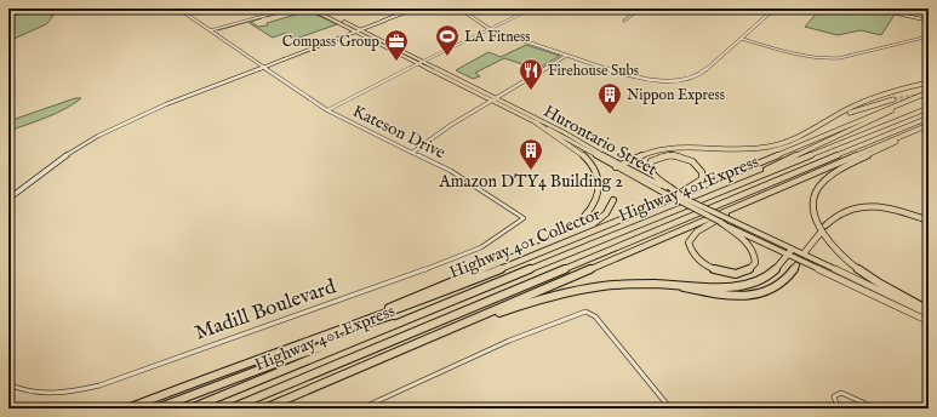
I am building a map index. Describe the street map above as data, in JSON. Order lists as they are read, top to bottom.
{
  "streets": {
    "highway": ["Highway 401 Express", "Highway 401 Collector"],
    "main road": ["Hurontario Street"],
    "street": ["Kateson Drive", "Madill Boulevard"]
  },
  "crossings": [
    ["Kateson Drive", "Madill Boulevard"]
  ],
  "places": {
    "sports": ["LA Fitness"],
    "office": ["Compass Group"],
    "restaurant": ["Firehouse Subs"],
    "building": ["Nippon Express", "Amazon DTY4 Building 2"]
  }
}
